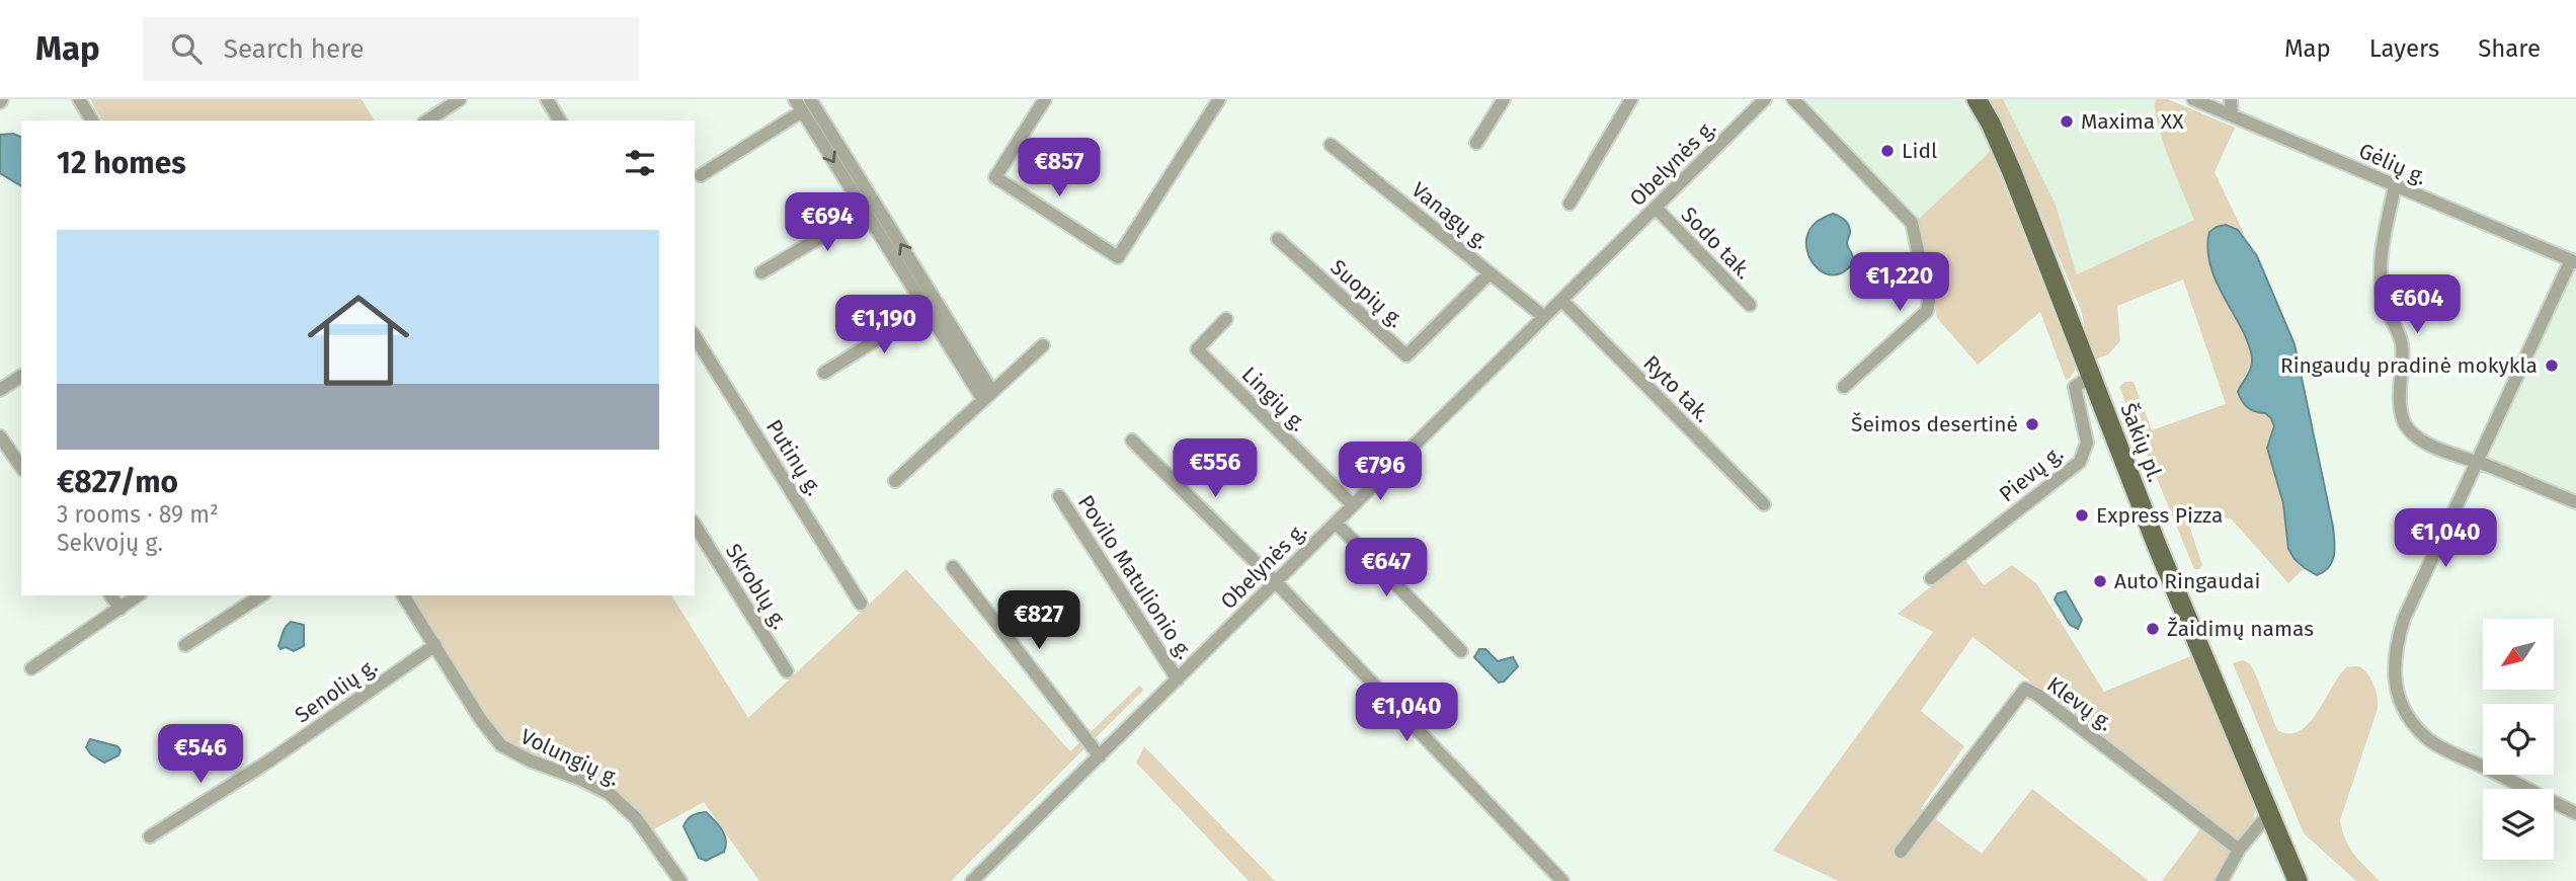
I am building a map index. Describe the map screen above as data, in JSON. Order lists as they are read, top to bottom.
{
  "streets": {
    "main road": ["Šakių pl."],
    "street": [
      "Obelynės g.",
      "Gėlių g.",
      "Vanagų g.",
      "Sodo tak.",
      "Suopių g.",
      "Ryto tak.",
      "Lingių g.",
      "Putinų g.",
      "Pievų g.",
      "Povilo Matulionio g.",
      "Skroblų g.",
      "Senolių g.",
      "Klevų g.",
      "Volungių g."
    ]
  },
  "crossings": [
    ["Obelynės g.", "Vanagų g."],
    ["Obelynės g.", "Sodo tak."],
    ["Obelynės g.", "Ryto tak."],
    ["Obelynės g.", "Lingių g."],
    ["Obelynės g.", "Povilo Matulionio g."],
    ["Vanagų g.", "Suopių g."],
    ["Šakių pl.", "Pievų g."],
    ["Senolių g.", "Volungių g."]
  ],
  "places": [
    "Maxima XX",
    "Lidl",
    "Ringaudų pradinė mokykla",
    "Šeimos desertinė",
    "Express Pizza",
    "Auto Ringaudai",
    "Žaidimų namas"
  ],
  "north": "bottom left",
  "page": {
    "header": "Map",
    "search": "Search here",
    "nav": ["Map", "Layers", "Share"],
    "heading": "12 homes",
    "price": [
      "€857",
      "€694",
      "€1,220",
      "€604",
      "€1,190",
      "€556",
      "€796",
      "€1,040",
      "€647",
      "€827",
      "€1,040",
      "€546"
    ],
    "list": [
      {
        "name": "€827/mo",
        "note": "3 rooms · 89 m² · Sekvojų g."
      }
    ]
  }
}
